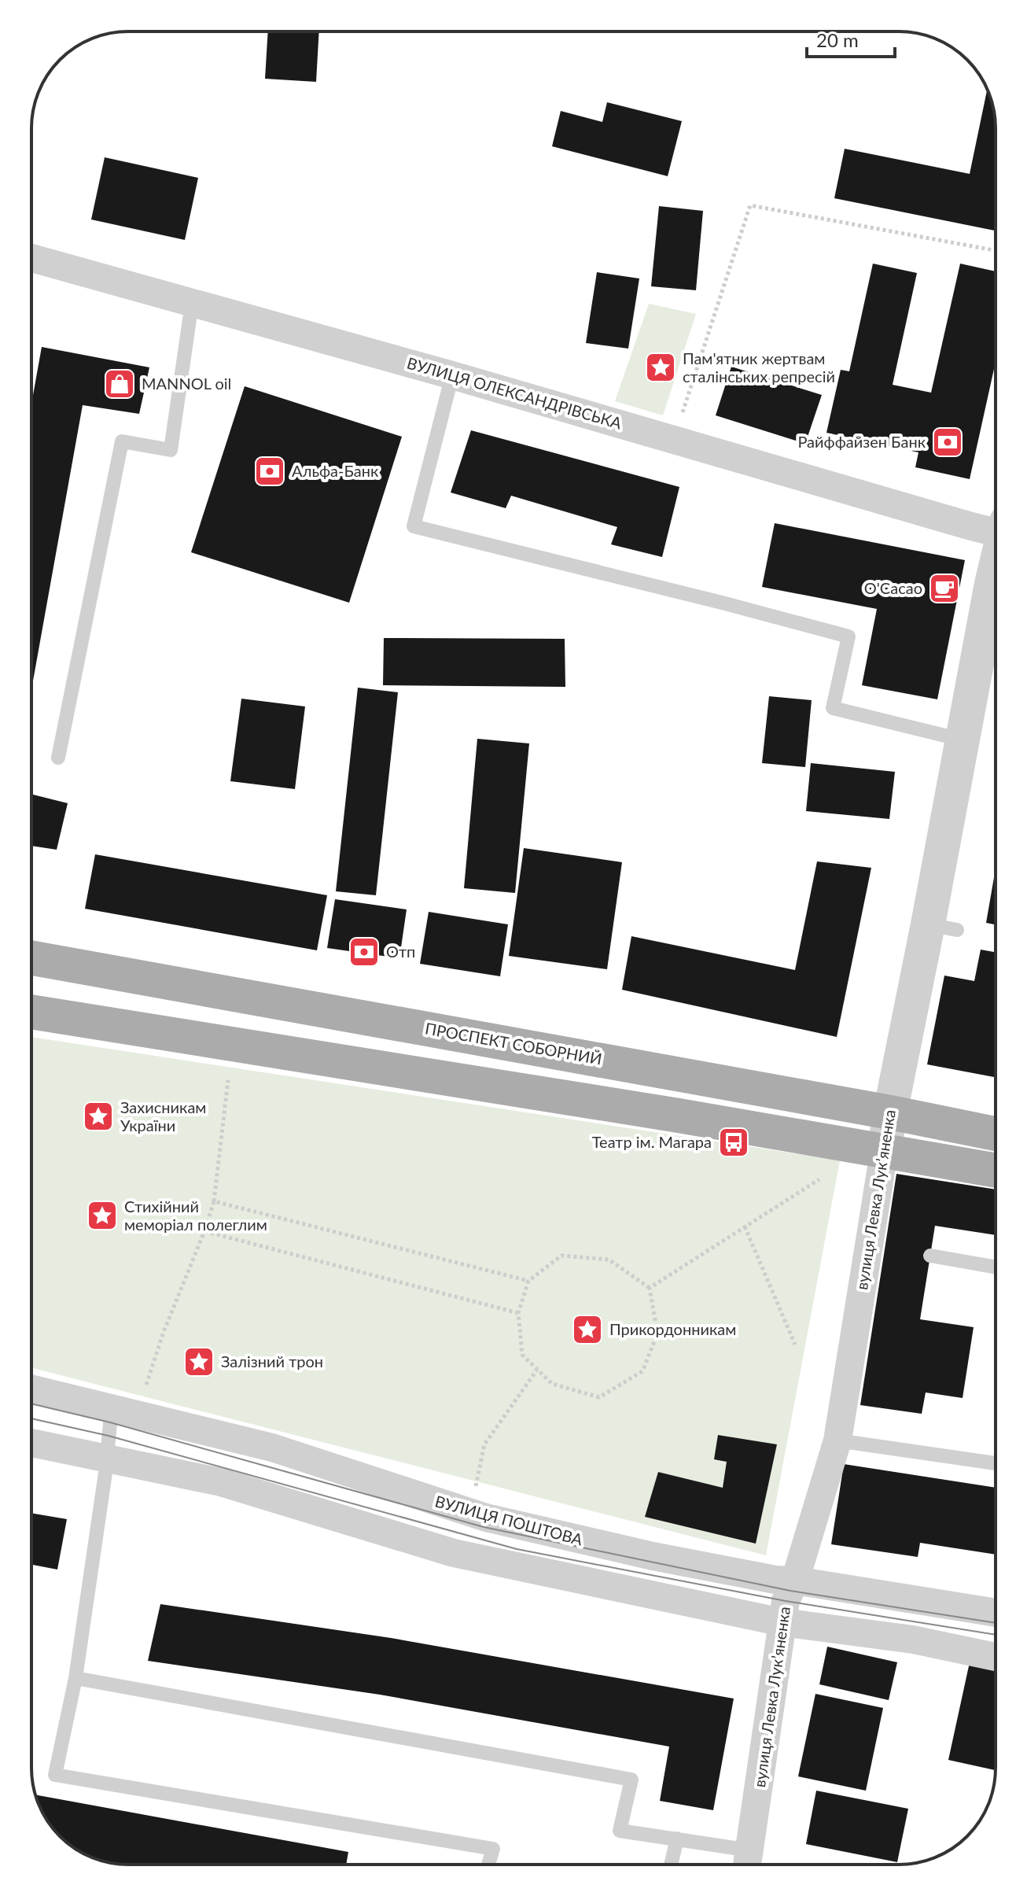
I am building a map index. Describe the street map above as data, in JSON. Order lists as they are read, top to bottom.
{
  "streets": {
    "main road": ["ПРОСПЕКТ СОБОРНИЙ"],
    "street": ["ВУЛИЦЯ ОЛЕКСАНДРІВСЬКА", "вулиця Левка Лукʼяненка", "ВУЛИЦЯ ПОШТОВА"]
  },
  "crossings": [
    ["ПРОСПЕКТ СОБОРНИЙ", "вулиця Левка Лукʼяненка"],
    ["вулиця Левка Лукʼяненка", "ВУЛИЦЯ ПОШТОВА"]
  ],
  "places": {
    "place": [
      "Пам'ятник жертвам сталінських репресій",
      "Захисникам України",
      "Стихійний меморіал полеглим",
      "Прикордонникам",
      "Залізний трон"
    ],
    "shop": ["MANNOL oil"],
    "bank": ["Райффайзен Банк", "Альфа-Банк", "Отп"],
    "cafe": ["O'Cacao"],
    "bus stop": ["Театр ім. Магара"]
  },
  "scale_bar": "20 m"
}
